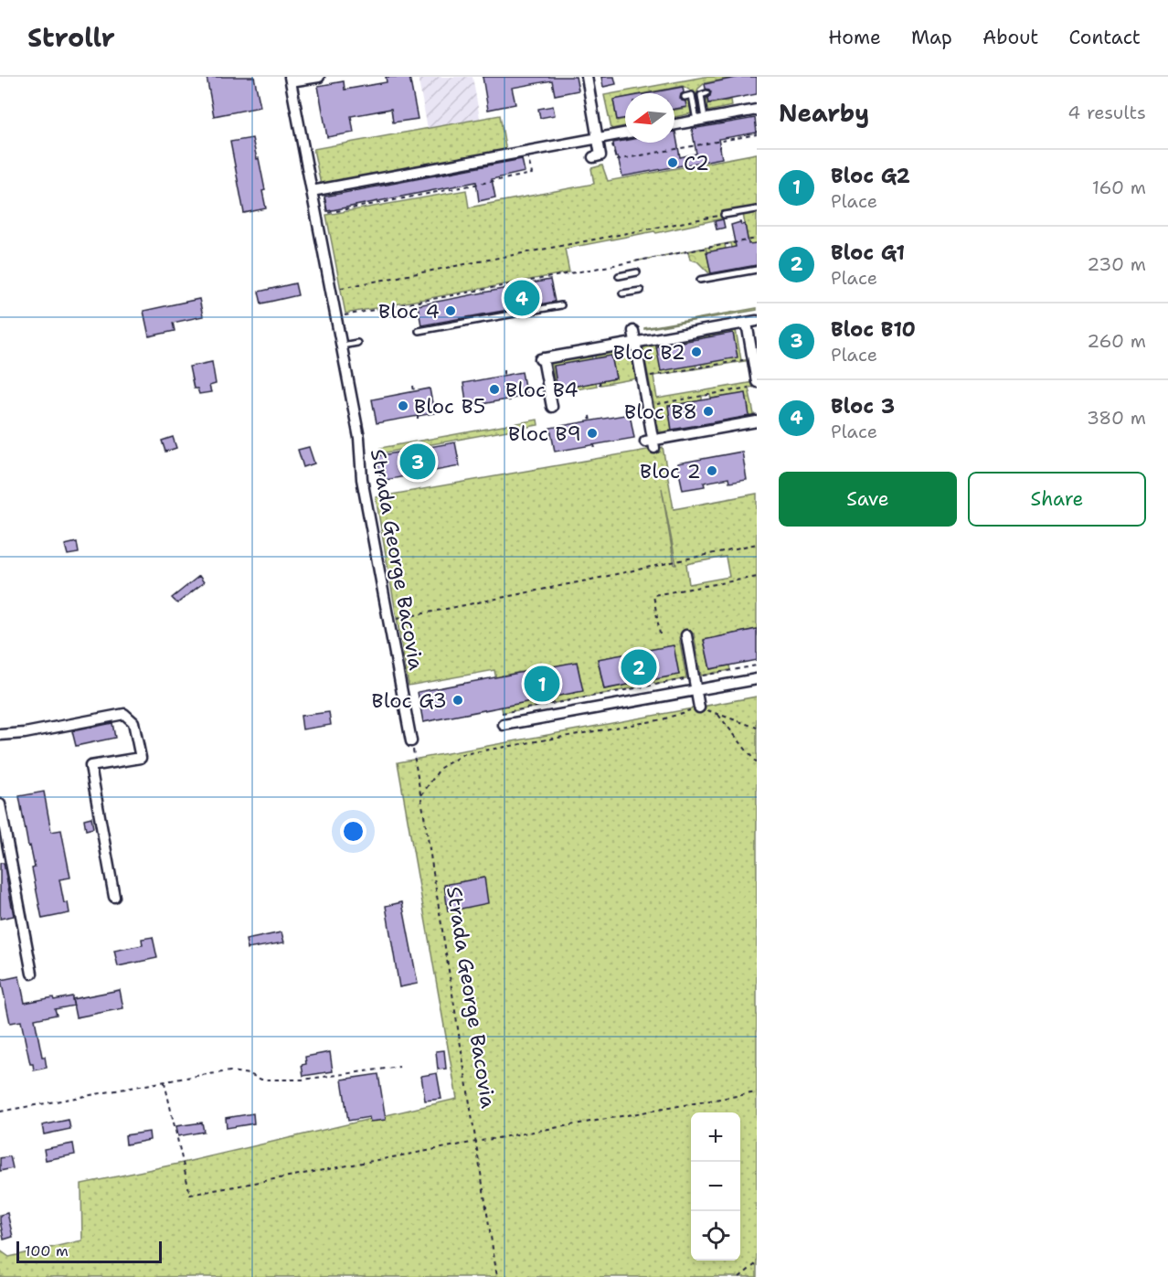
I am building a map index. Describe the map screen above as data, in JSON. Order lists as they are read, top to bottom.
{
  "streets": {
    "street": ["Strada George Bacovia"]
  },
  "places": [
    "C2",
    "Bloc 4",
    "Bloc B2",
    "Bloc B4",
    "Bloc B5",
    "Bloc B8",
    "Bloc B9",
    "Bloc 2",
    "Bloc G3"
  ],
  "scale_bar": "100 m",
  "north": "left",
  "page": {
    "header": "Strollr",
    "nav": [
      "Home",
      "Map",
      "About",
      "Contact"
    ],
    "heading": ["Nearby", "4 results"],
    "list": [
      {
        "mark": "1",
        "name": "Bloc G2",
        "note": "Place",
        "value": "160 m"
      },
      {
        "mark": "2",
        "name": "Bloc G1",
        "note": "Place",
        "value": "230 m"
      },
      {
        "mark": "3",
        "name": "Bloc B10",
        "note": "Place",
        "value": "260 m"
      },
      {
        "mark": "4",
        "name": "Bloc 3",
        "note": "Place",
        "value": "380 m"
      }
    ],
    "pins": [
      "4",
      "3",
      "2",
      "1"
    ],
    "buttons": ["Save", "Share"],
    "map_buttons": ["+", "−"],
    "scale": "100 m"
  }
}
